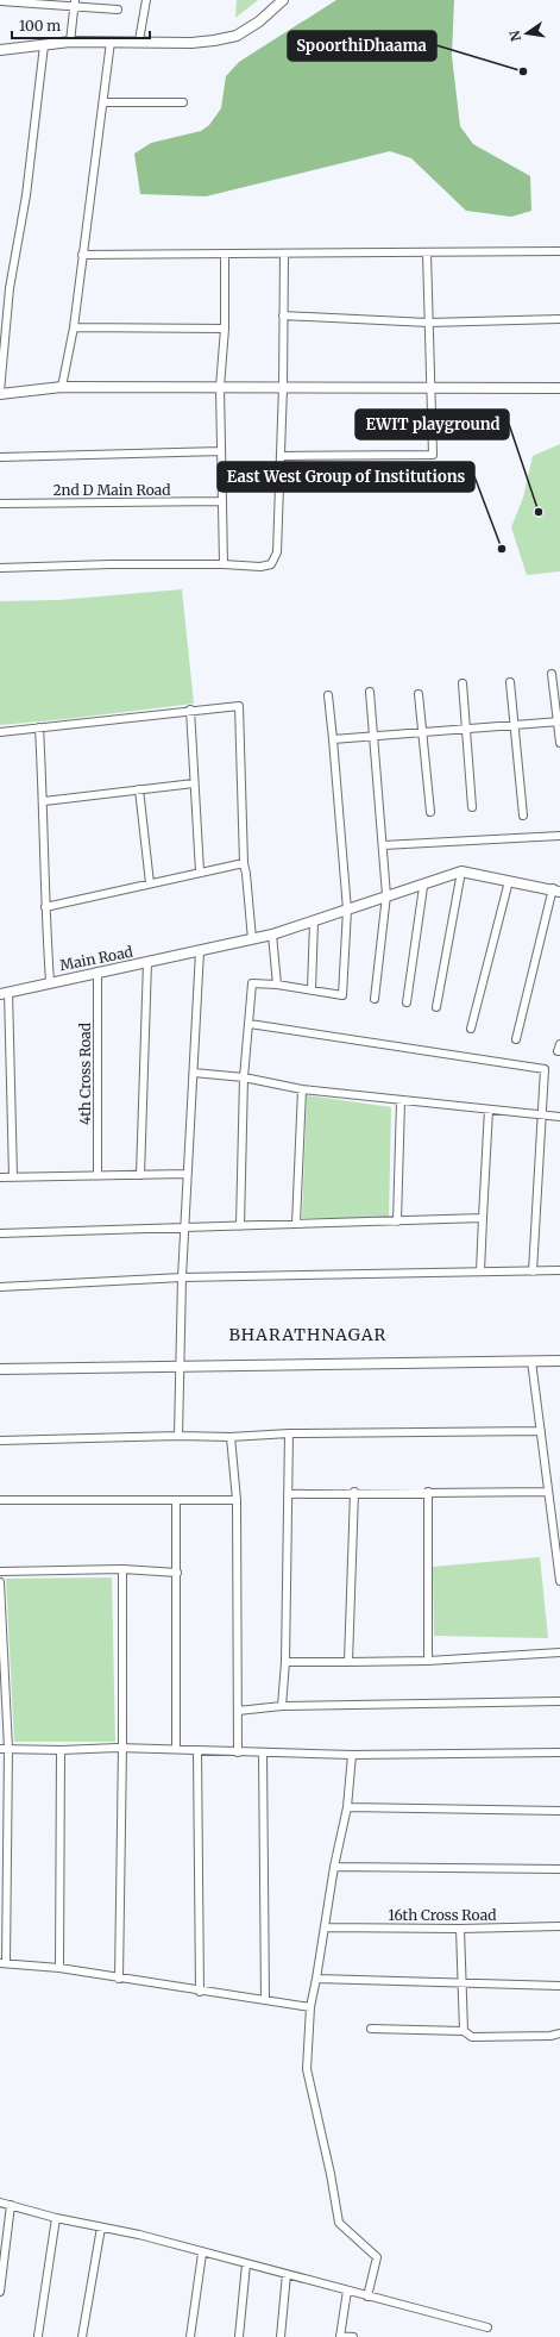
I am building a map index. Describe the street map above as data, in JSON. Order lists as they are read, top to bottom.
{
  "streets": {
    "street": [
      "2nd D Main Road",
      "Main Road",
      "4th Cross Road",
      "16th Cross Road"
    ]
  },
  "crossings": [
    ["Main Road", "4th Cross Road"]
  ],
  "districts": ["BHARATHNAGAR"],
  "places": ["SpoorthiDhaama", "EWIT playground", "East West Group of Institutions"],
  "scale_bar": "100 m",
  "north": "left"
}
